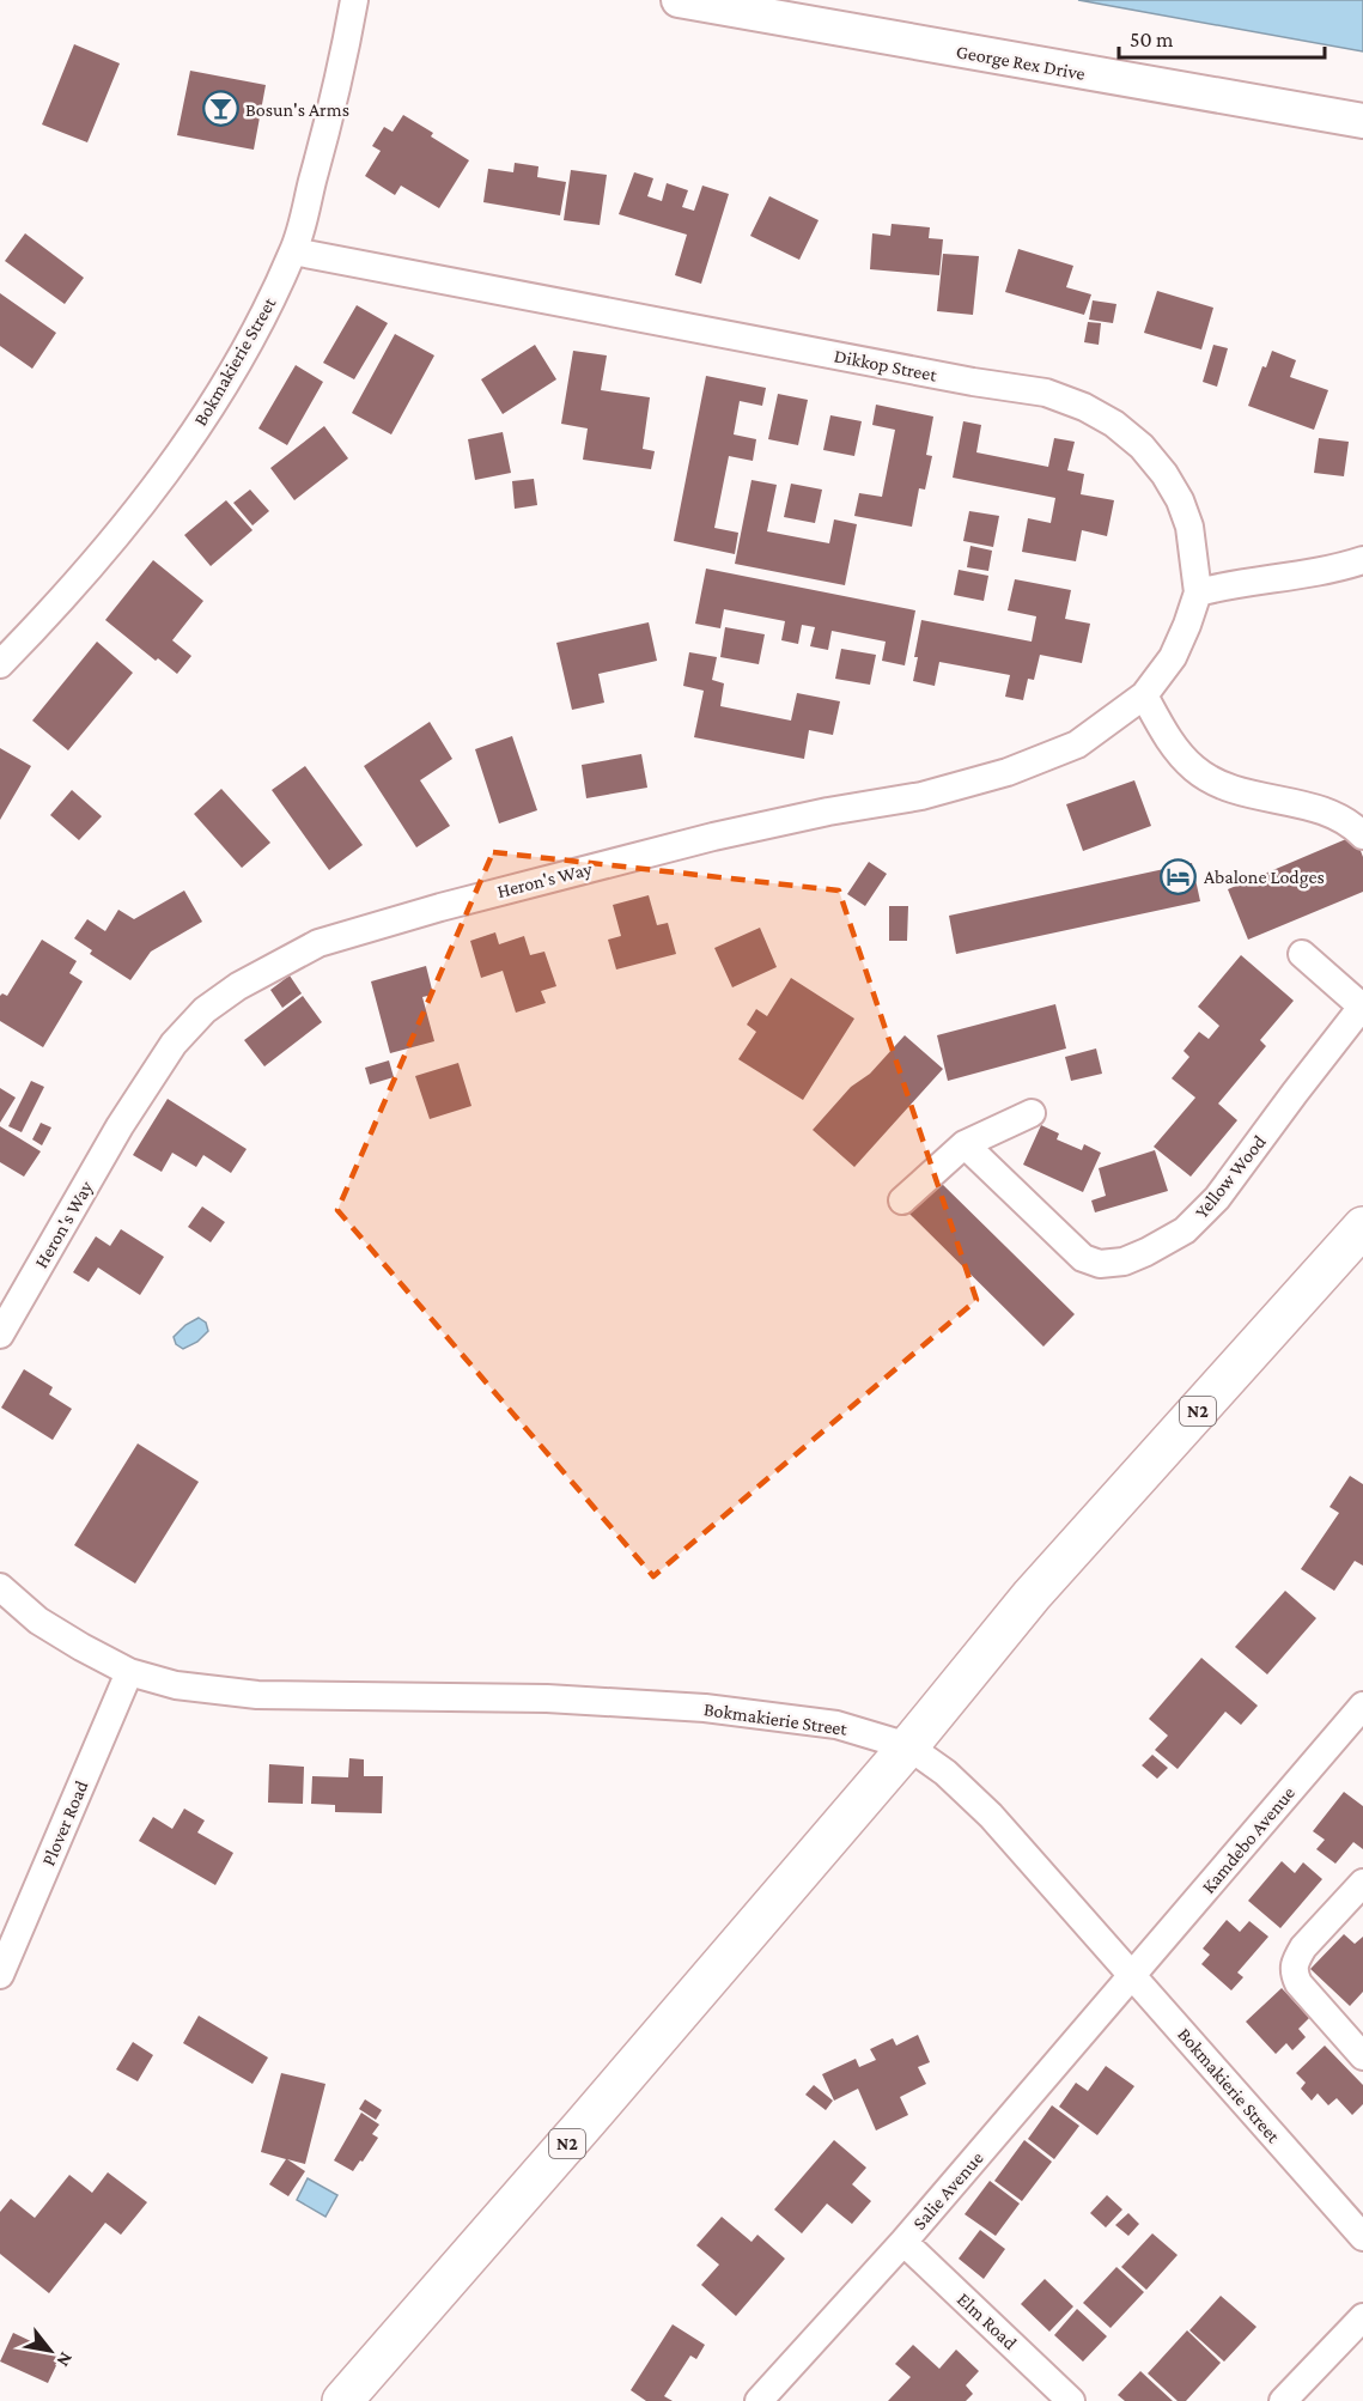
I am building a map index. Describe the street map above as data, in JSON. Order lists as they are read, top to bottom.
{
  "streets": {
    "highway": ["N2"],
    "street": [
      "George Rex Drive",
      "Bokmakierie Street",
      "Dikkop Street",
      "Heron's Way",
      "Yellow Wood",
      "Plover Road",
      "Kamdebo Avenue",
      "Salie Avenue",
      "Elm Road"
    ]
  },
  "crossings": [
    ["Bokmakierie Street", "Dikkop Street"],
    ["Bokmakierie Street", "N2"],
    ["Bokmakierie Street", "Plover Road"],
    ["Bokmakierie Street", "Kamdebo Avenue"],
    ["Bokmakierie Street", "Salie Avenue"],
    ["Dikkop Street", "Heron's Way"],
    ["Kamdebo Avenue", "Salie Avenue"],
    ["Salie Avenue", "Elm Road"]
  ],
  "places": {
    "bar": ["Bosun's Arms"],
    "hotel": ["Abalone Lodges"]
  },
  "scale_bar": "50 m",
  "north": "bottom right"
}
